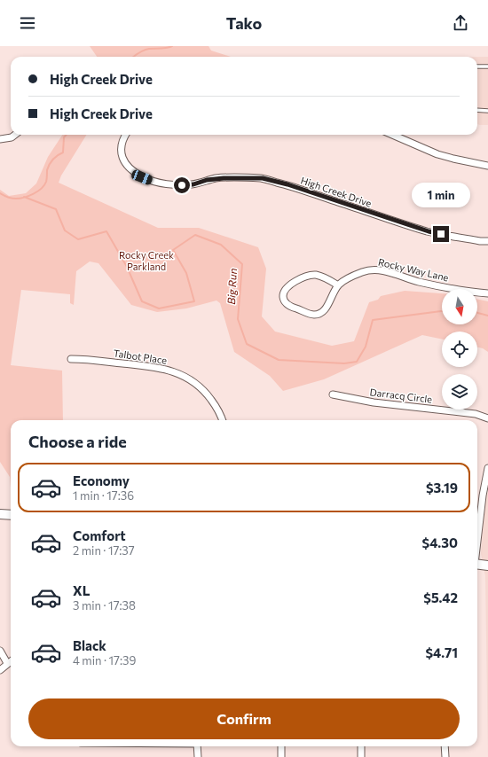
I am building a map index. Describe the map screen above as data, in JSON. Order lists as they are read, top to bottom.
{
  "streets": {
    "street": [
      "High Creek Drive",
      "Rocky Way Lane",
      "Talbot Place",
      "Darracq Circle"
    ]
  },
  "water": ["Big Run"],
  "parks": ["Rocky Creek Parkland"],
  "north": "bottom",
  "page": {
    "header": "Tako",
    "banner": ["High Creek Drive", "High Creek Drive"],
    "bubble": "1 min",
    "heading": "Choose a ride",
    "list": [
      {
        "name": "Economy",
        "note": "1 min · 17:36",
        "value": "$3.19"
      },
      {
        "name": "Comfort",
        "note": "2 min · 17:37",
        "value": "$4.30"
      },
      {
        "name": "XL",
        "note": "3 min · 17:38",
        "value": "$5.42"
      },
      {
        "name": "Black",
        "note": "4 min · 17:39",
        "value": "$4.71"
      }
    ],
    "buttons": "Confirm"
  }
}
